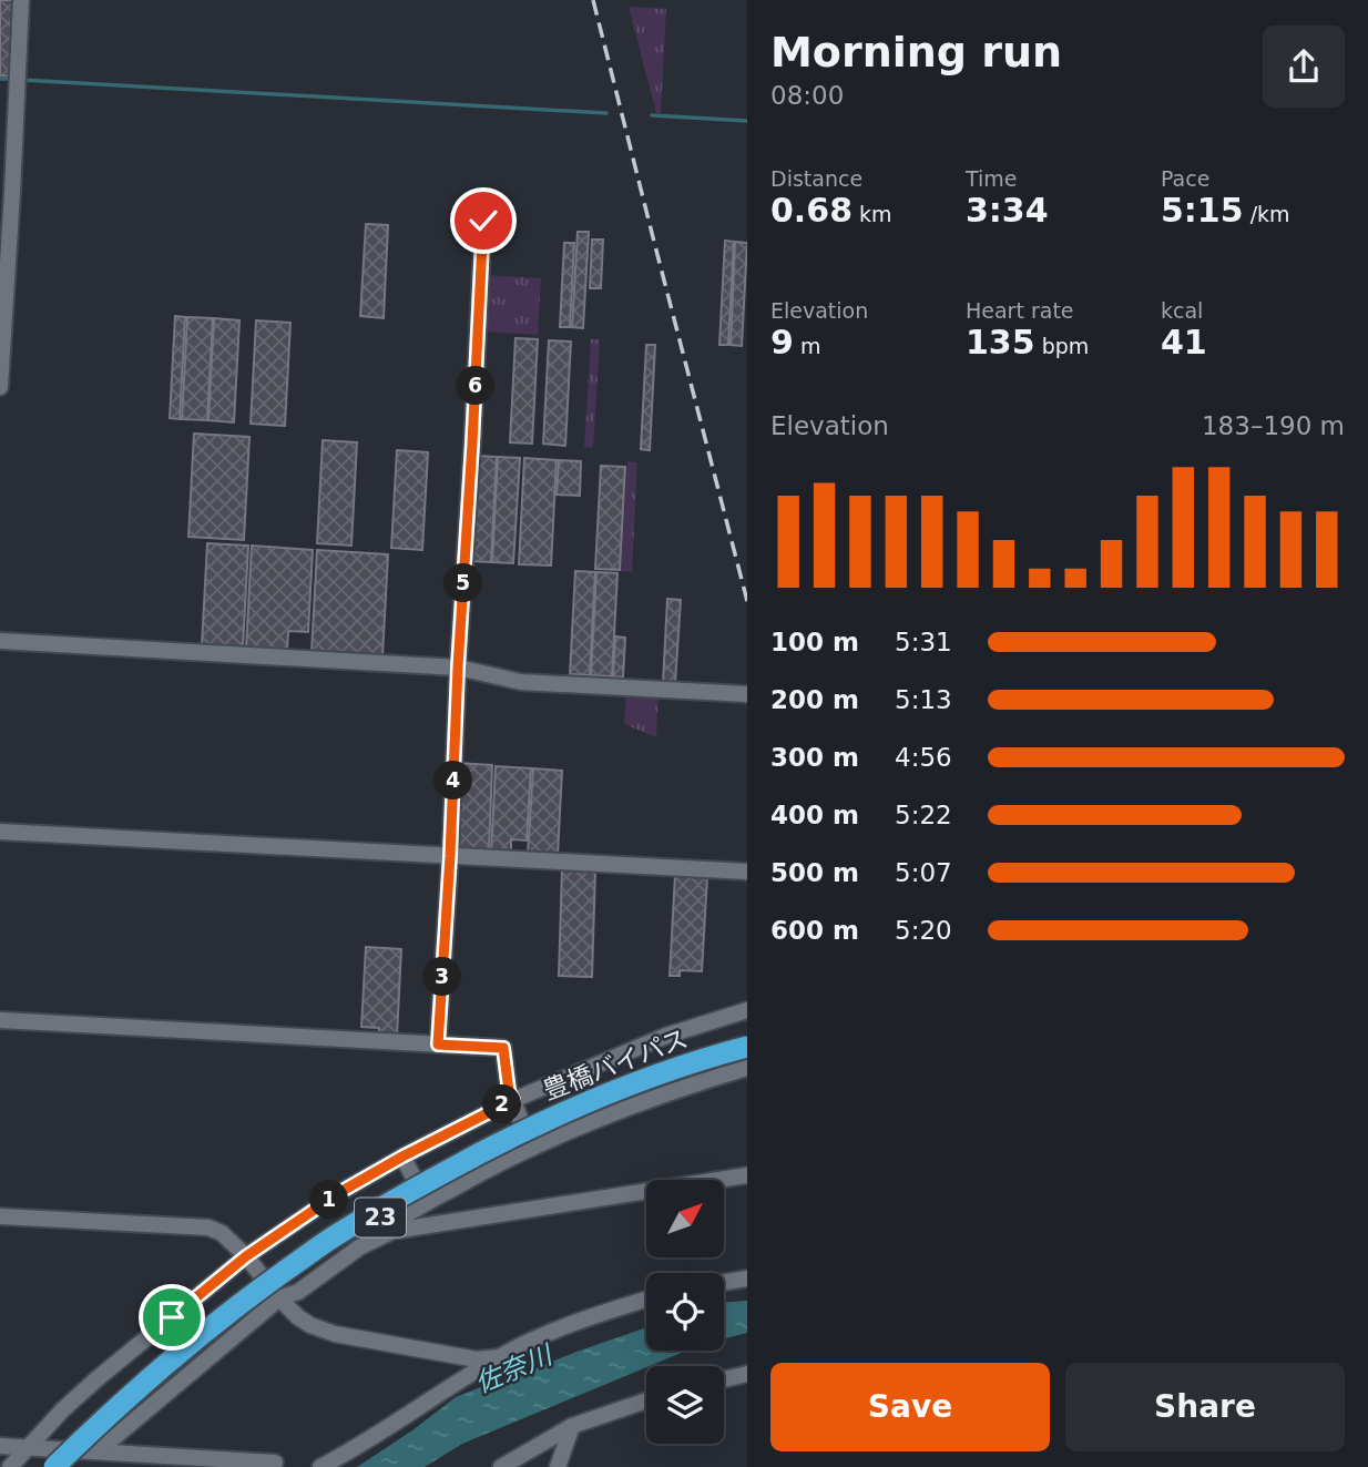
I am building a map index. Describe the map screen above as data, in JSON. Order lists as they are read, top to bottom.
{
  "streets": {
    "highway": ["豊橋バイパス", "23"]
  },
  "water": ["佐奈川"],
  "north": "top right",
  "page": {
    "heading": ["Morning run", "08:00"],
    "stats": [
      ["Distance", "0.68 km"],
      ["Time", "3:34"],
      ["Pace", "5:15 /km"],
      ["Elevation", "9 m"],
      ["Heart rate", "135 bpm"],
      ["kcal", "41"]
    ],
    "pins": [
      "6",
      "5",
      "4",
      "3",
      "2",
      "1"
    ],
    "chart": ["Elevation", "183–190 m"],
    "list": [
      {
        "name": "100 m",
        "note": "5:31"
      },
      {
        "name": "200 m",
        "note": "5:13"
      },
      {
        "name": "300 m",
        "note": "4:56"
      },
      {
        "name": "400 m",
        "note": "5:22"
      },
      {
        "name": "500 m",
        "note": "5:07"
      },
      {
        "name": "600 m",
        "note": "5:20"
      }
    ],
    "buttons": ["Save", "Share"]
  }
}
